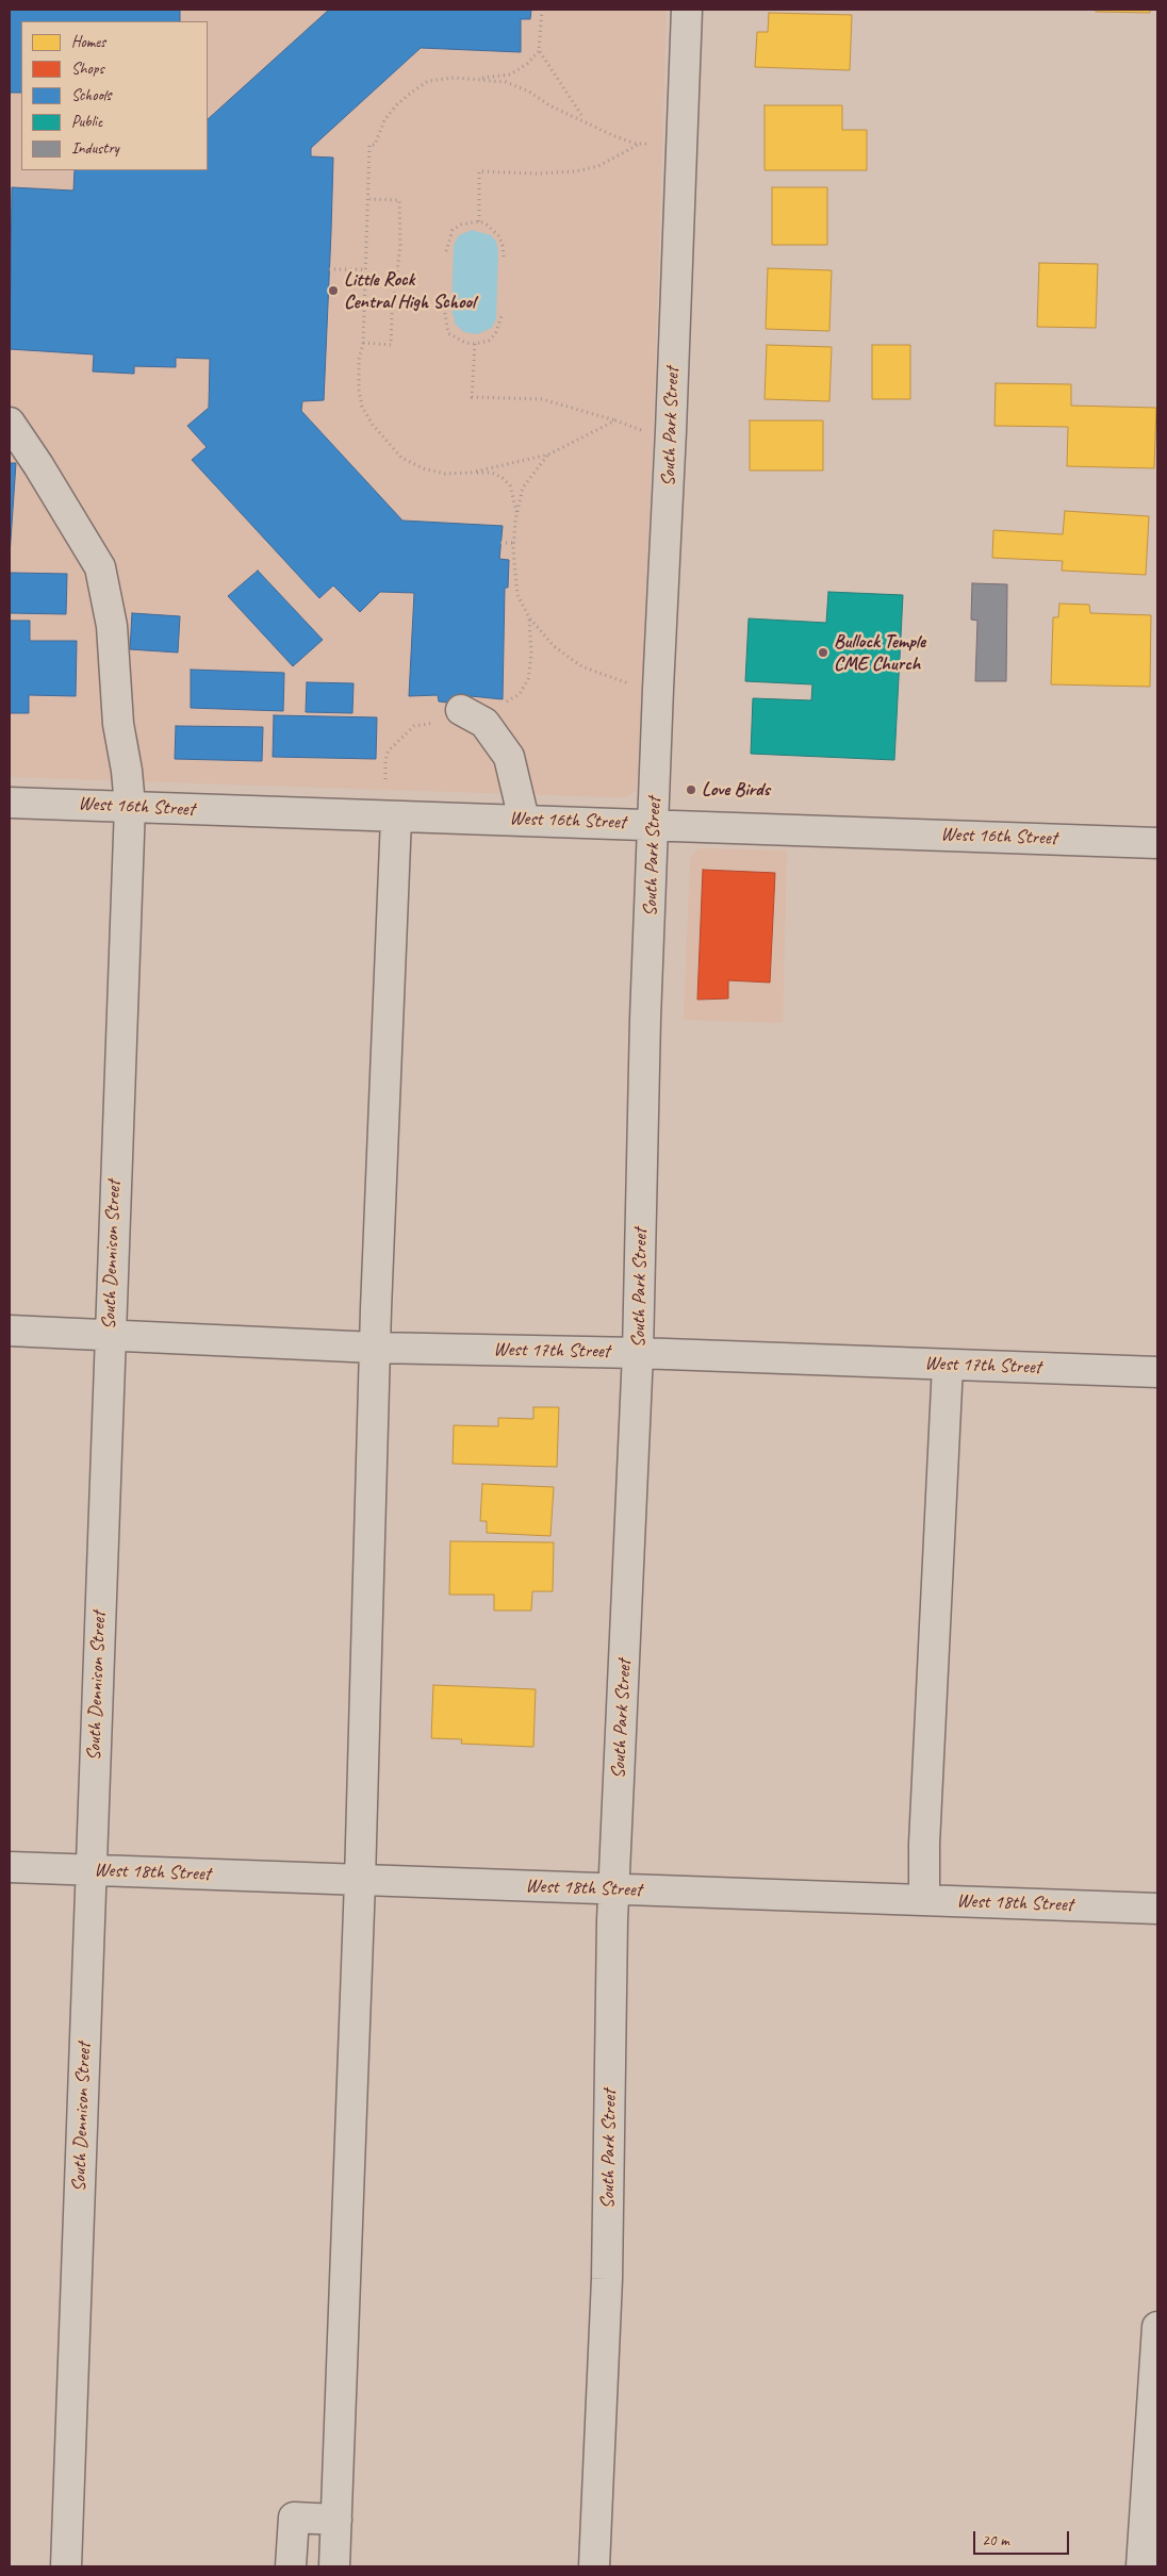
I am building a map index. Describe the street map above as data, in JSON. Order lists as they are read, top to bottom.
{
  "streets": {
    "street": [
      "South Park Street",
      "West 16th Street",
      "South Dennison Street",
      "West 17th Street",
      "West 18th Street"
    ]
  },
  "crossings": [
    ["South Park Street", "West 16th Street"],
    ["South Park Street", "West 17th Street"],
    ["South Park Street", "West 18th Street"],
    ["West 16th Street", "South Dennison Street"],
    ["South Dennison Street", "West 17th Street"],
    ["South Dennison Street", "West 18th Street"]
  ],
  "places": ["Little Rock Central High School", "Bullock Temple CME Church", "Love Birds"],
  "legend": [
    "Homes",
    "Shops",
    "Schools",
    "Public",
    "Industry"
  ],
  "scale_bar": "20 m"
}
